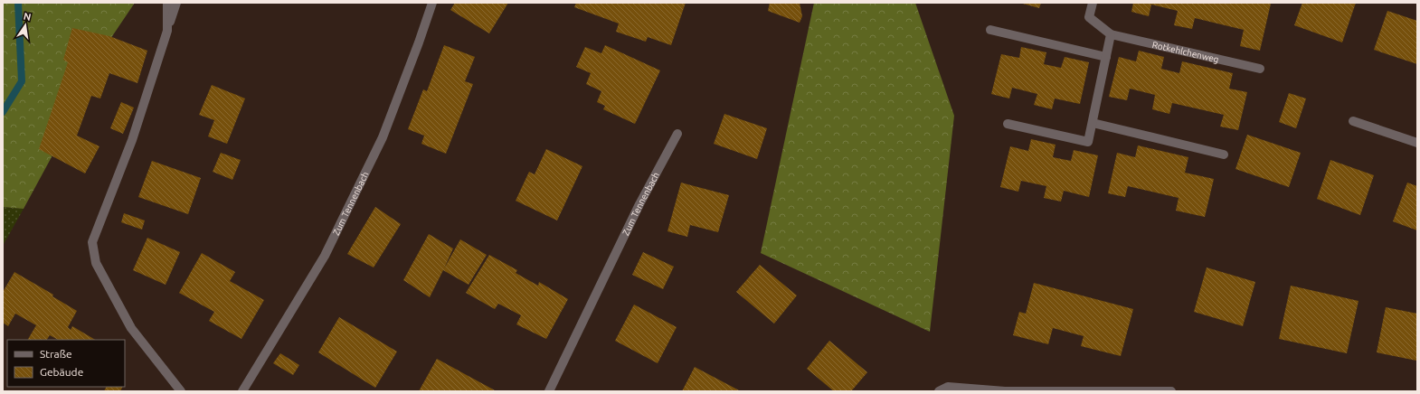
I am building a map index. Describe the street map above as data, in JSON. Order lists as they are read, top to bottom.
{
  "streets": {
    "street": ["Rotkehlchenweg", "Zum Tennenbach"]
  },
  "legend": ["Straße", "Gebäude"],
  "north": "top"
}
